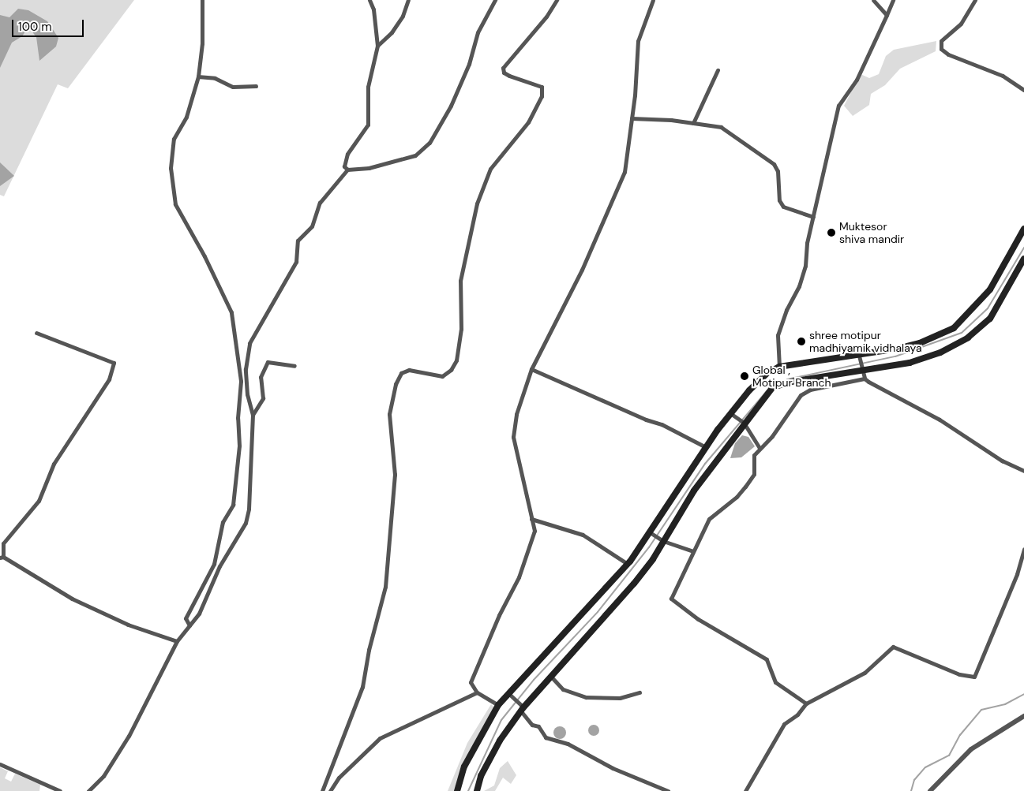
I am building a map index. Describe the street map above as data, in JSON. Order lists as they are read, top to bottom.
{
  "places": ["Muktesor shiva mandir", "shree motipur madhiyamik vidhalaya", "Global , Motipur Branch"],
  "scale_bar": "100 m"
}
